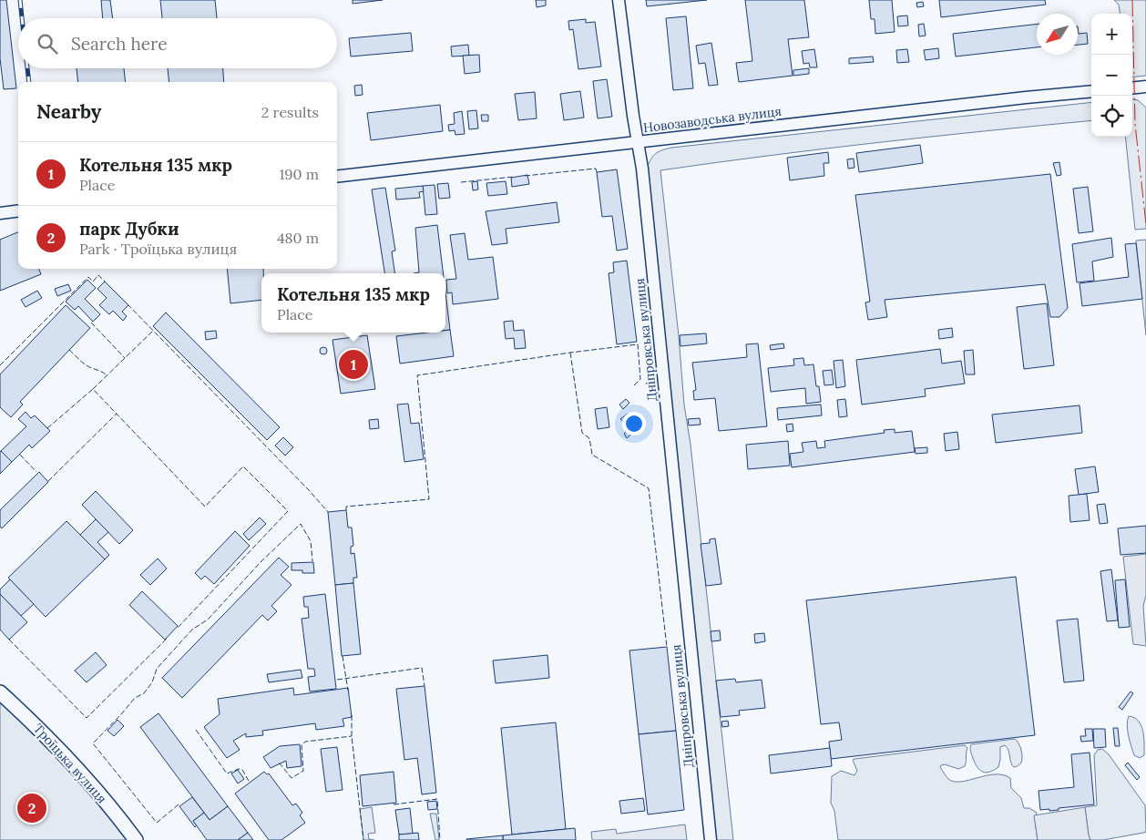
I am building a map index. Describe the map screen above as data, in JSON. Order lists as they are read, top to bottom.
{
  "streets": {
    "main road": ["Троїцька вулиця"],
    "street": ["Новозаводська вулиця", "Дніпровська вулиця"]
  },
  "crossings": [
    ["Новозаводська вулиця", "Дніпровська вулиця"]
  ],
  "north": "bottom left",
  "page": {
    "map_buttons": ["+", "−"],
    "search": "Search here",
    "heading": ["Nearby", "2 results"],
    "list": [
      {
        "mark": "1",
        "name": "Котельня 135 мкр",
        "note": "Place",
        "value": "190 m"
      },
      {
        "mark": "2",
        "name": "парк Дубки",
        "note": "Park · Троїцька вулиця",
        "value": "480 m"
      }
    ],
    "popup": ["Котельня 135 мкр", "Place"],
    "pins": ["1", "2"]
  }
}
